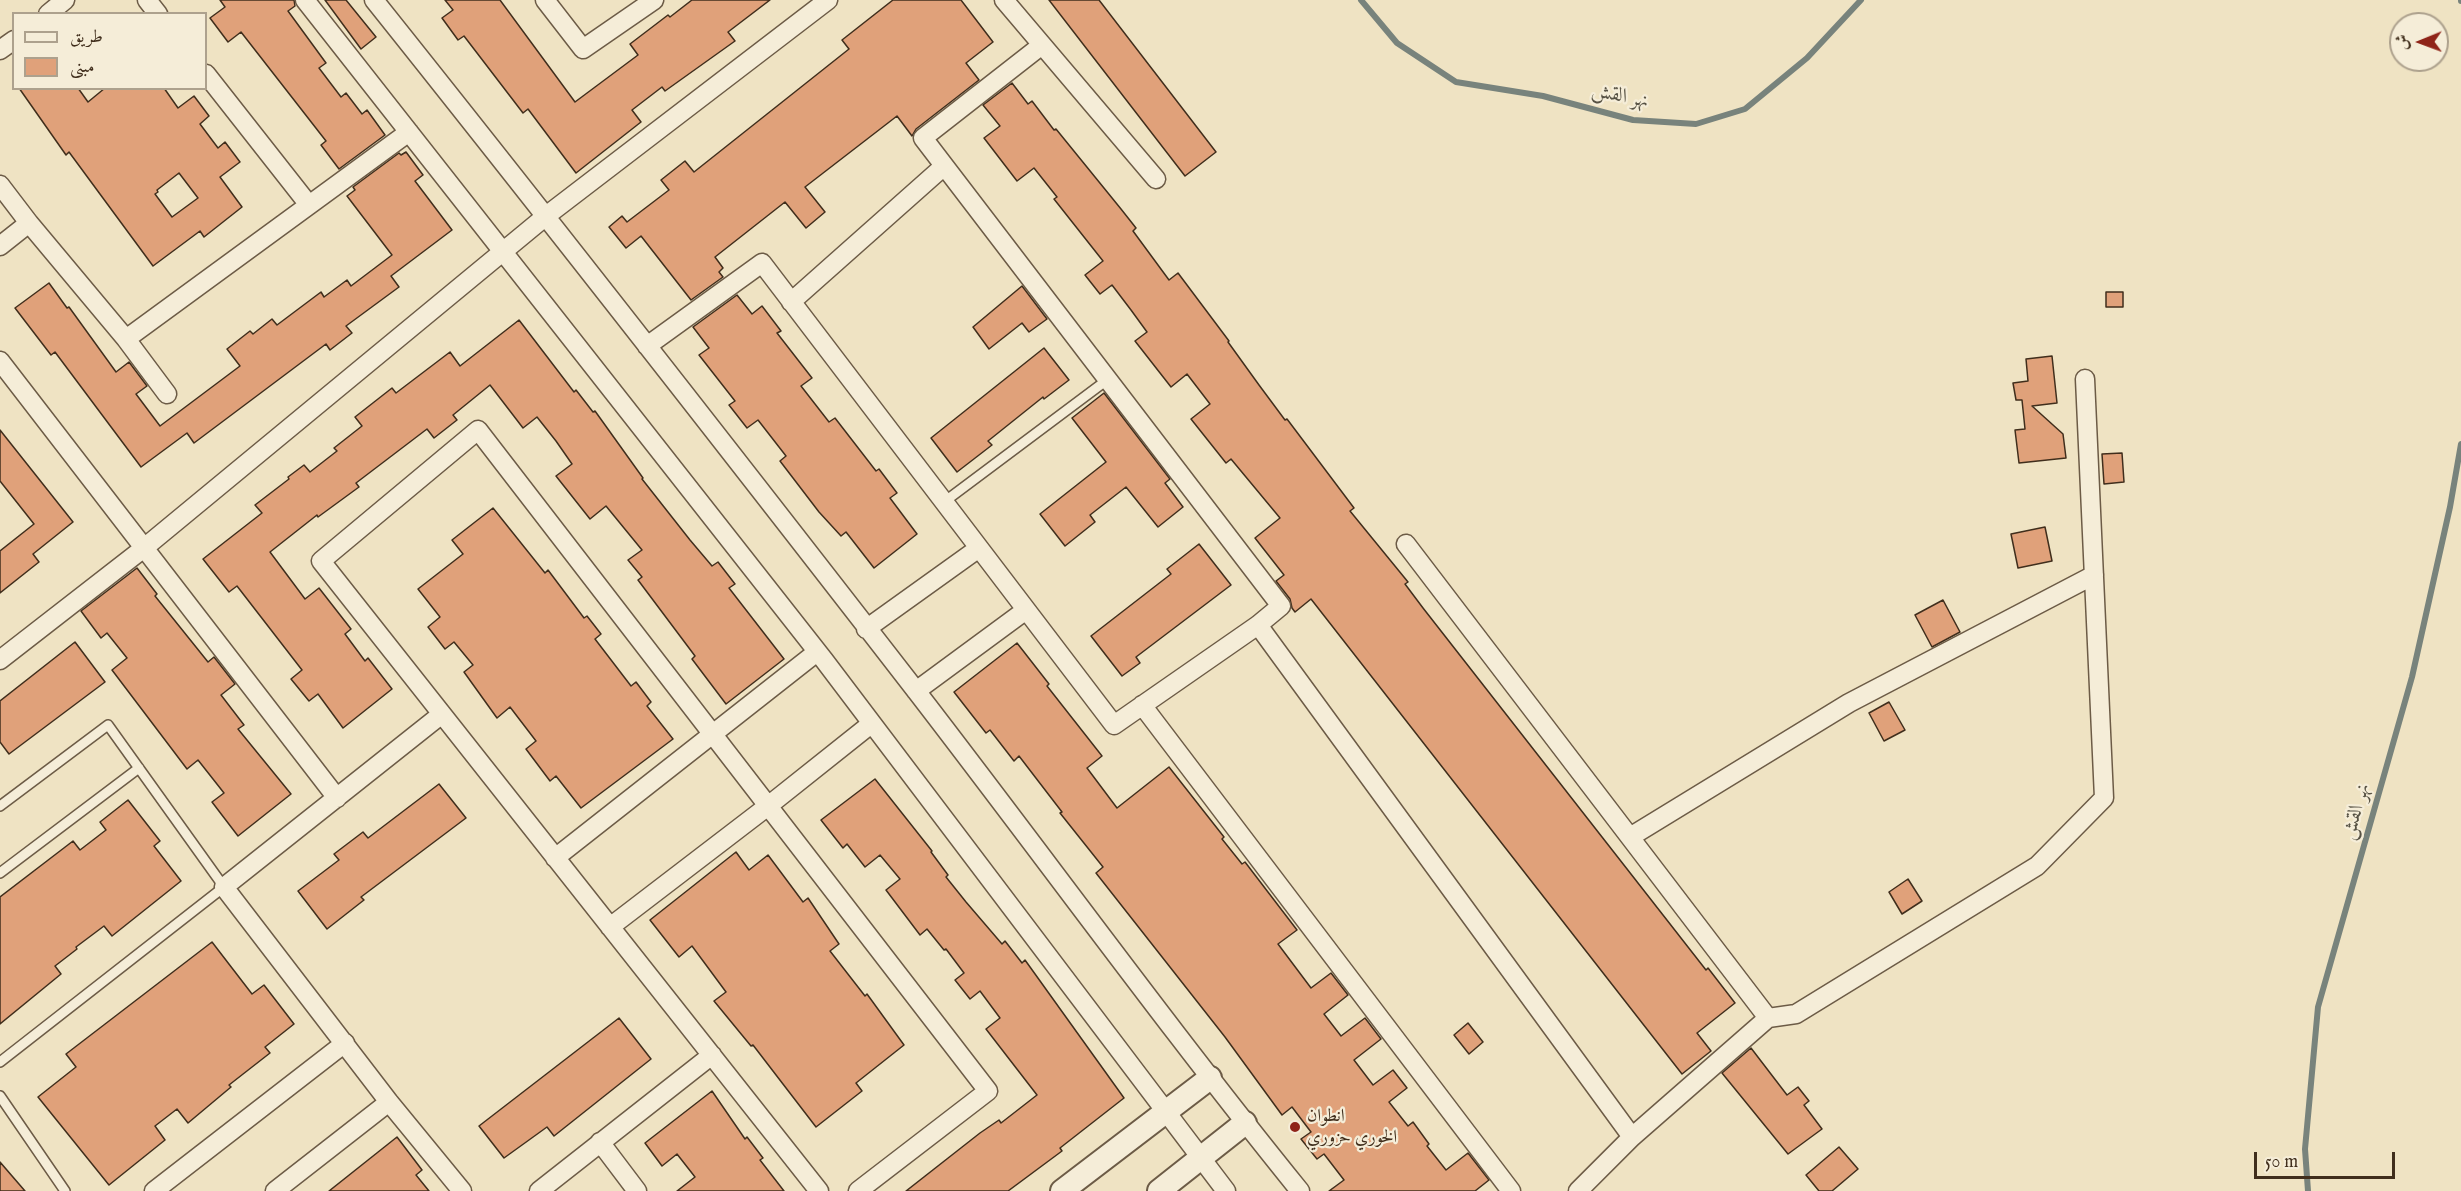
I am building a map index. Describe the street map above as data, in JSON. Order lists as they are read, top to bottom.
{
  "water": ["نهر القش"],
  "places": ["انطوان الخوري حزوري"],
  "legend": ["طريق", "مبنى"],
  "scale_bar": "50 m",
  "north": "left"
}
